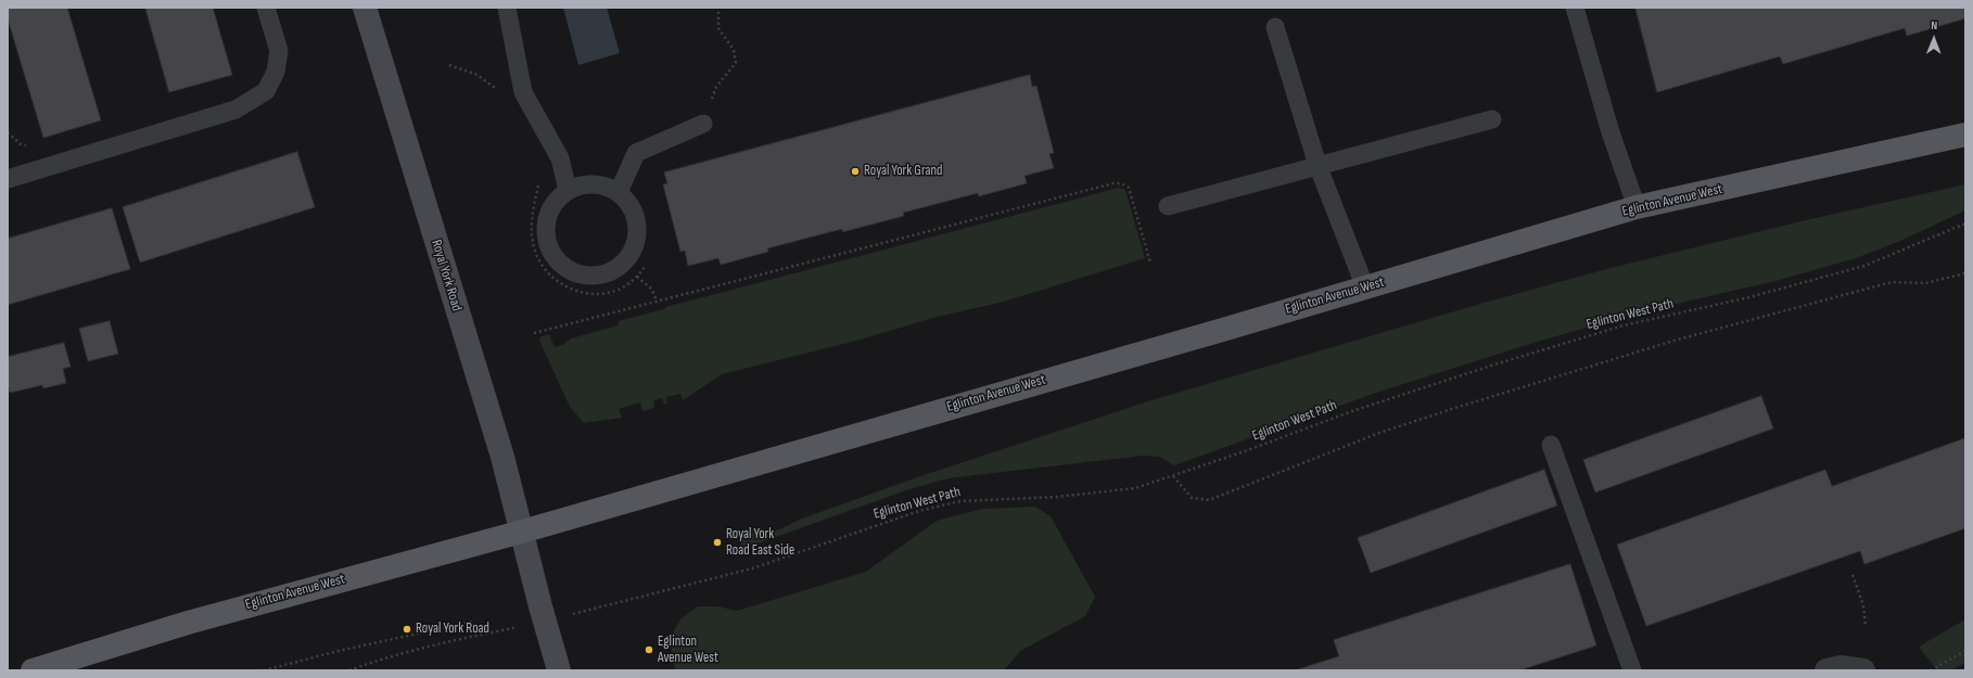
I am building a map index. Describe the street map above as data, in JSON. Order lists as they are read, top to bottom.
{
  "streets": {
    "main road": ["Eglinton Avenue West", "Royal York Road"],
    "path": ["Eglinton West Path"]
  },
  "crossings": [
    ["Eglinton Avenue West", "Royal York Road"]
  ],
  "places": [
    "Royal York Grand",
    "Royal York Road East Side",
    "Royal York Road",
    "Eglinton Avenue West"
  ],
  "north": "top"
}
